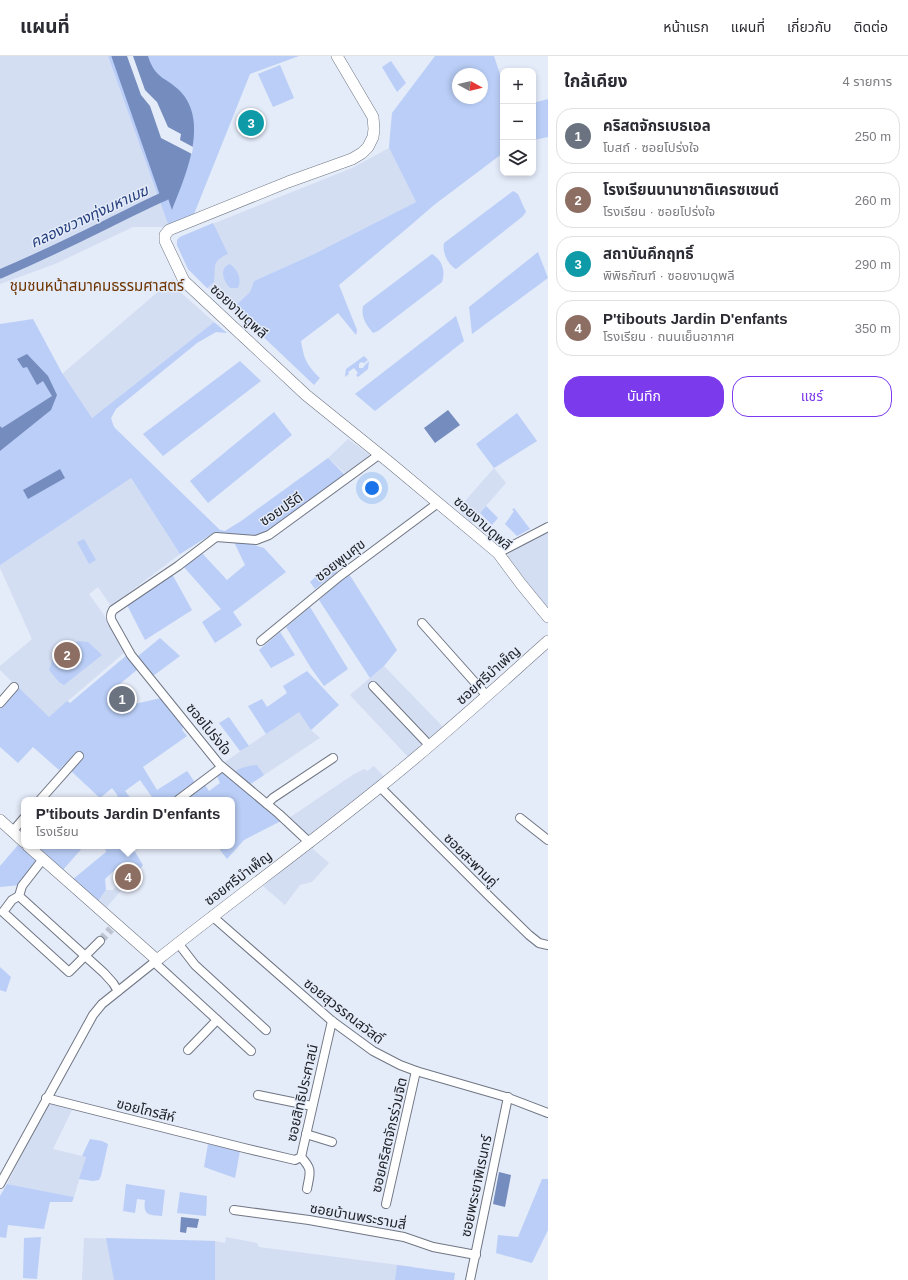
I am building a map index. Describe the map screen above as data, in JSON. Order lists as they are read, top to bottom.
{
  "streets": {
    "street": [
      "ซอยงามดูพลี",
      "ซอยปรีดี",
      "ซอยพูนศุข",
      "ซอยศรีบำเพ็ญ",
      "ซอยโปร่งใจ",
      "ซอยสะพานคู่",
      "ซอยสุวรรณสวัสดิ์",
      "ซอยสิทธิประศาสน์",
      "ฃอยโกรสีห์",
      "ซอยคริสตจักรร่วมจิต",
      "ซอยพระยาพิเรนทร์",
      "ซอยบ้านพระรามสี่"
    ]
  },
  "crossings": [
    ["ซอยงามดูพลี", "ซอยปรีดี"],
    ["ซอยงามดูพลี", "ซอยพูนศุข"],
    ["ซอยปรีดี", "ซอยโปร่งใจ"],
    ["ซอยศรีบำเพ็ญ", "ซอยโปร่งใจ"],
    ["ซอยศรีบำเพ็ญ", "ซอยสะพานคู่"],
    ["ซอยศรีบำเพ็ญ", "ซอยสุวรรณสวัสดิ์"],
    ["ซอยศรีบำเพ็ญ", "ฃอยโกรสีห์"],
    ["ซอยสุวรรณสวัสดิ์", "ซอยสิทธิประศาสน์"],
    ["ซอยสุวรรณสวัสดิ์", "ซอยคริสตจักรร่วมจิต"],
    ["ซอยสุวรรณสวัสดิ์", "ซอยพระยาพิเรนทร์"],
    ["ซอยสิทธิประศาสน์", "ฃอยโกรสีห์"],
    ["ซอยพระยาพิเรนทร์", "ซอยบ้านพระรามสี่"]
  ],
  "districts": ["ชุมชนหน้าสมาคมธรรมศาสตร์"],
  "water": ["คลองขวางทุ่งมหาเมฆ"],
  "north": "right",
  "page": {
    "header": "แผนที่",
    "nav": [
      "หน้าแรก",
      "แผนที่",
      "เกี่ยวกับ",
      "ติดต่อ"
    ],
    "heading": ["ใกล้เคียง", "4 รายการ"],
    "map_buttons": ["+", "−"],
    "pins": [
      "3",
      "2",
      "1",
      "4"
    ],
    "list": [
      {
        "mark": "1",
        "name": "คริสตจักรเบธเอล",
        "note": "โบสถ์ · ซอยโปร่งใจ",
        "value": "250 m"
      },
      {
        "mark": "2",
        "name": "โรงเรียนนานาชาติเครซเซนต์",
        "note": "โรงเรียน · ซอยโปร่งใจ",
        "value": "260 m"
      },
      {
        "mark": "3",
        "name": "สถาบันคึกฤทธิ์",
        "note": "พิพิธภัณฑ์ · ซอยงามดูพลี",
        "value": "290 m"
      },
      {
        "mark": "4",
        "name": "P'tibouts Jardin D'enfants",
        "note": "โรงเรียน · ถนนเย็นอากาศ",
        "value": "350 m"
      }
    ],
    "buttons": ["บันทึก", "แชร์"],
    "popup": ["P'tibouts Jardin D'enfants", "โรงเรียน"]
  }
}
